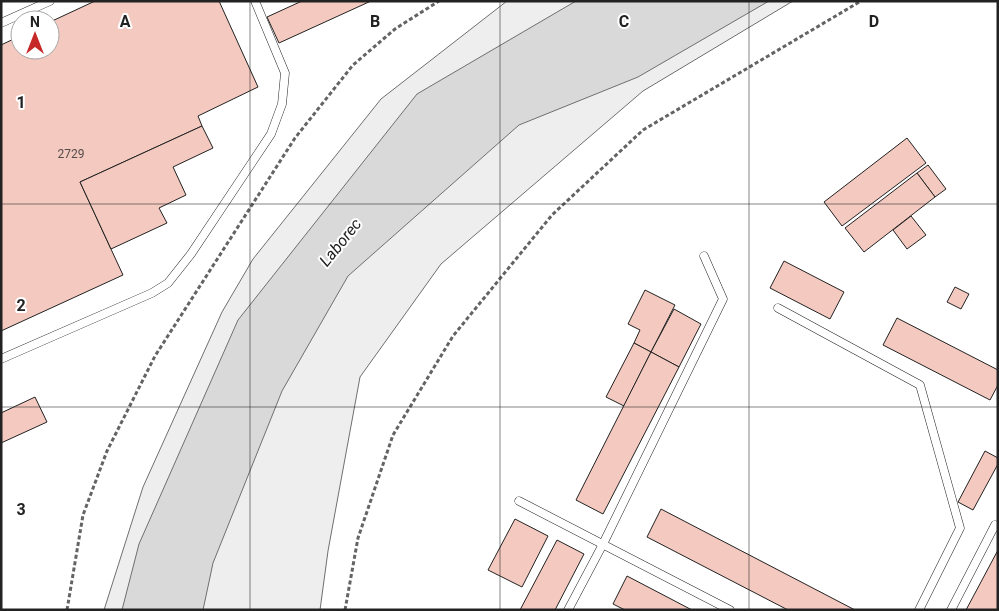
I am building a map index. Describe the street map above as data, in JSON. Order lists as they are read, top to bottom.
{
  "water": ["Laborec"],
  "house_numbers": ["2729"],
  "north": "top",
  "grid": {
    "columns": [
      "A",
      "B",
      "C",
      "D"
    ],
    "rows": ["1", "2", "3"]
  }
}
